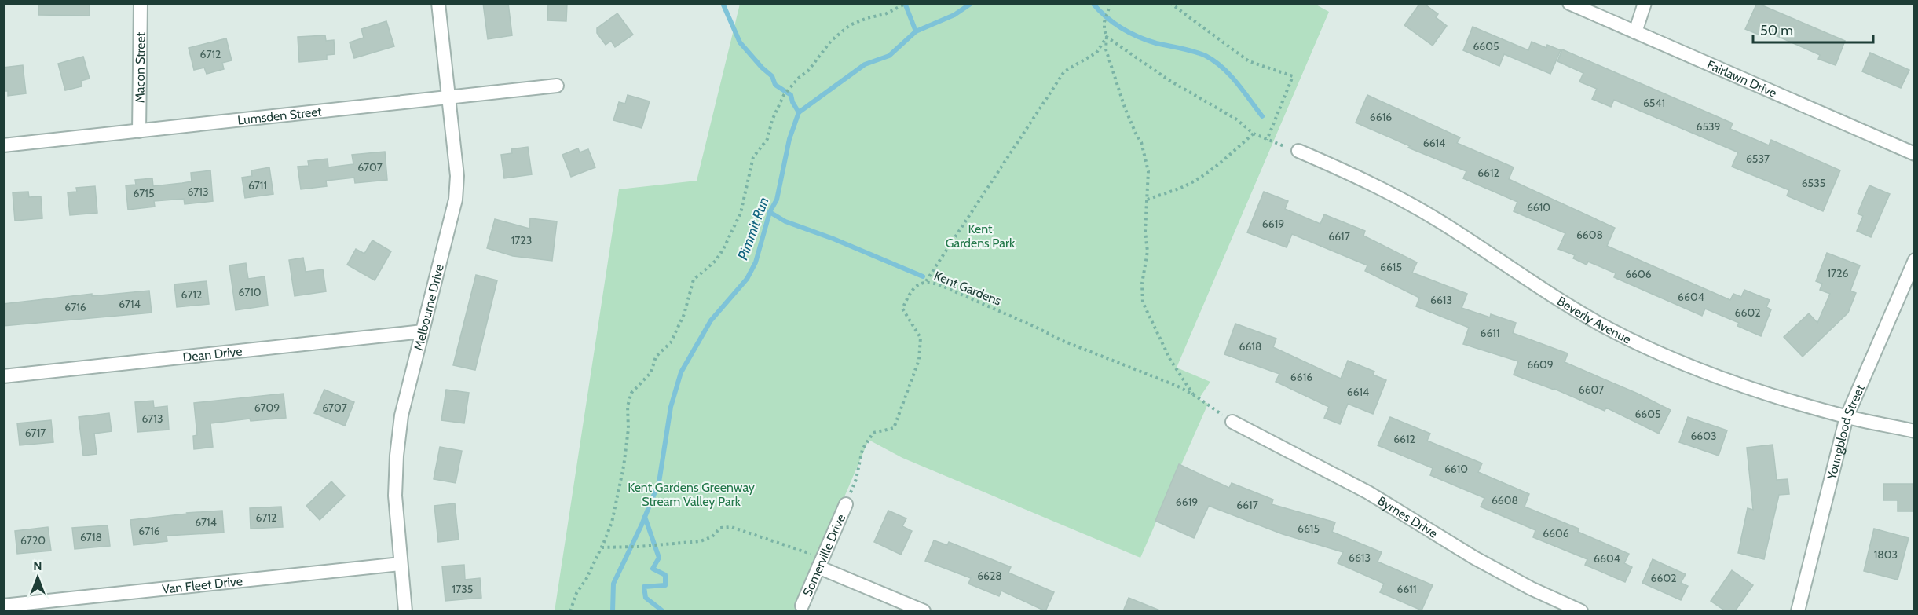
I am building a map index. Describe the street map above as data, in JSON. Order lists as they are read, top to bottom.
{
  "streets": {
    "street": [
      "Macon Street",
      "Fairlawn Drive",
      "Lumsden Street",
      "Melbourne Drive",
      "Beverly Avenue",
      "Dean Drive",
      "Youngblood Street",
      "Byrnes Drive",
      "Somerville Drive",
      "Van Fleet Drive"
    ],
    "path": ["Kent Gardens"]
  },
  "crossings": [
    ["Macon Street", "Lumsden Street"],
    ["Lumsden Street", "Melbourne Drive"],
    ["Kent Gardens", "Byrnes Drive"],
    ["Kent Gardens", "Somerville Drive"],
    ["Melbourne Drive", "Dean Drive"],
    ["Melbourne Drive", "Van Fleet Drive"],
    ["Beverly Avenue", "Youngblood Street"]
  ],
  "water": ["Pimmit Run"],
  "parks": ["Kent Gardens Park", "Kent Gardens Greenway Stream Valley Park"],
  "house_numbers": [
    "6605",
    "6712",
    "6541",
    "6616",
    "6539",
    "6614",
    "6537",
    "6707",
    "6612",
    "6535",
    "6711",
    "6713",
    "6715",
    "6610",
    "6619",
    "6608",
    "6617",
    "1723",
    "6615",
    "1726",
    "6606",
    "6710",
    "6712",
    "6604",
    "6613",
    "6714",
    "6716",
    "6602",
    "6611",
    "6618",
    "6609",
    "6616",
    "6607",
    "6614",
    "6709",
    "6707",
    "6605",
    "6713",
    "6717",
    "6603",
    "6612",
    "6610",
    "6608",
    "6619",
    "6617",
    "6712",
    "6714",
    "6615",
    "6716",
    "6606",
    "6718",
    "6720",
    "1803",
    "6613",
    "6604",
    "6628",
    "6602",
    "1735",
    "6611"
  ],
  "scale_bar": "50 m",
  "north": "top"
}
